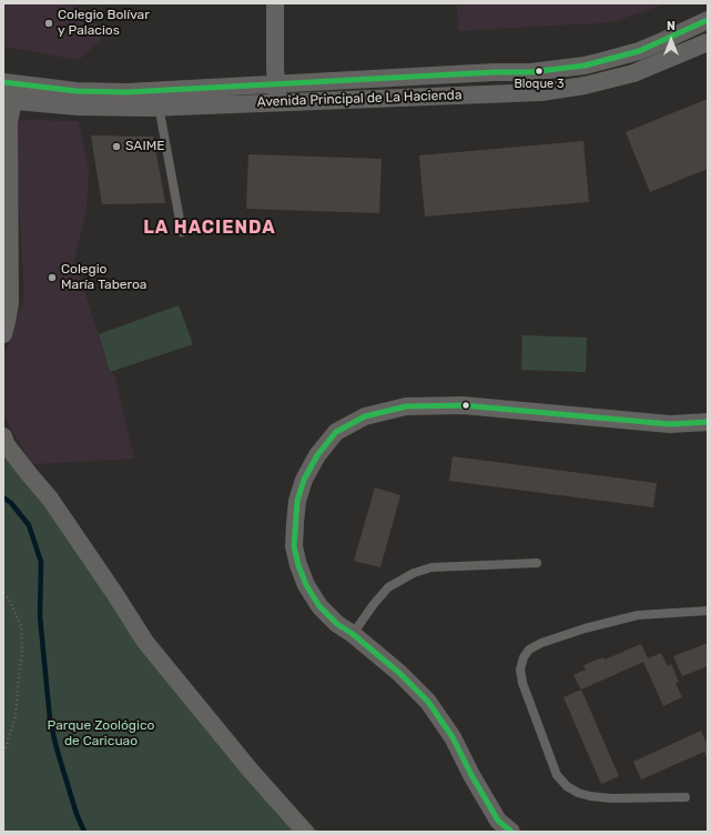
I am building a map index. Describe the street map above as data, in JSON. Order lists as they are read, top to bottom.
{
  "streets": {
    "street": ["Avenida Principal de La Hacienda"]
  },
  "districts": ["LA HACIENDA"],
  "parks": ["Parque Zoológico de Caricuao"],
  "places": [
    "Colegio Bolívar y Palacios",
    "Bloque 3",
    "SAIME",
    "Colegio María Taberoa"
  ],
  "north": "top"
}
